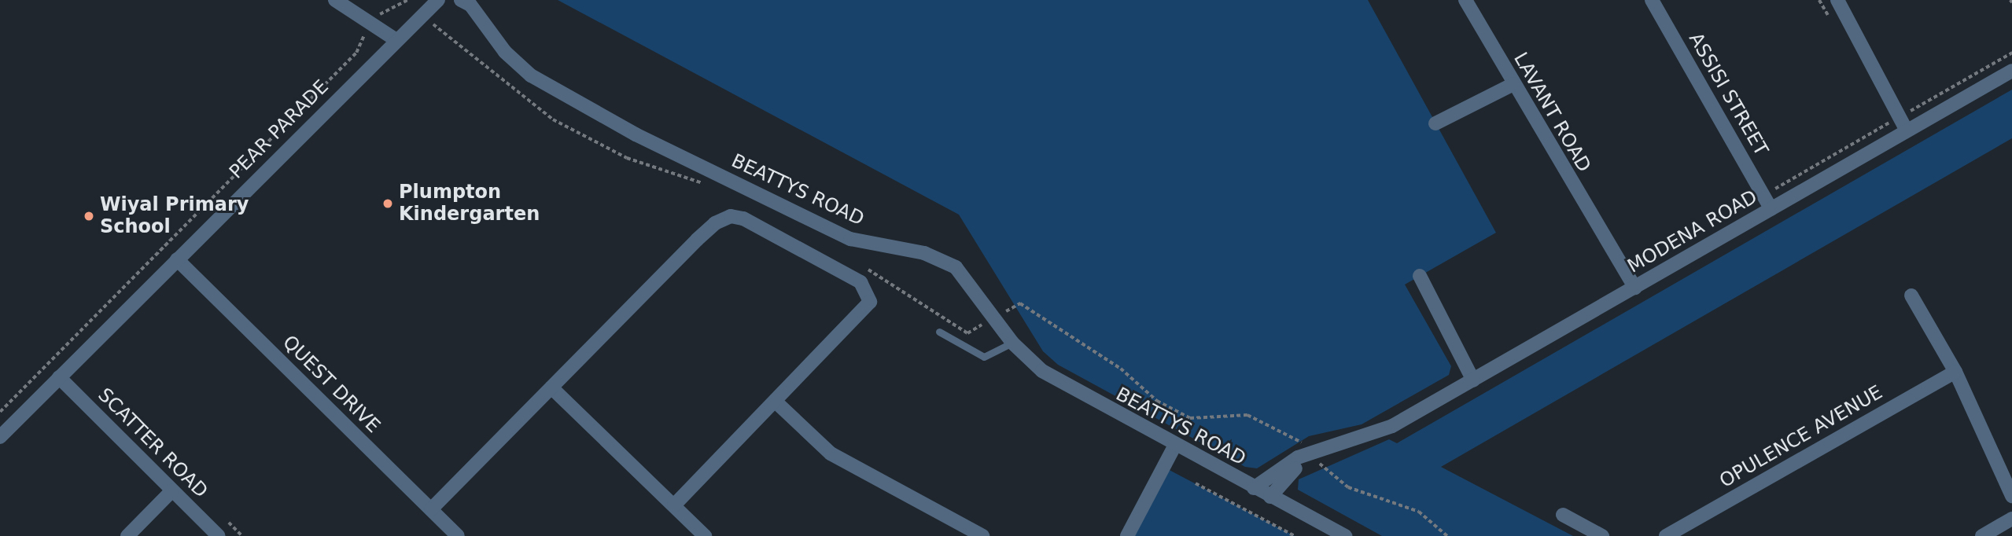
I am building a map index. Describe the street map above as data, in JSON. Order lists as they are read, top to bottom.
{
  "streets": {
    "street": [
      "ASSISI STREET",
      "LAVANT ROAD",
      "PEAR PARADE",
      "BEATTYS ROAD",
      "MODENA ROAD",
      "QUEST DRIVE",
      "OPULENCE AVENUE",
      "SCATTER ROAD"
    ]
  },
  "crossings": [
    ["ASSISI STREET", "MODENA ROAD"],
    ["LAVANT ROAD", "MODENA ROAD"],
    ["PEAR PARADE", "QUEST DRIVE"],
    ["PEAR PARADE", "SCATTER ROAD"],
    ["BEATTYS ROAD", "MODENA ROAD"]
  ],
  "places": ["Plumpton Kindergarten", "Wiyal Primary School"]
}
